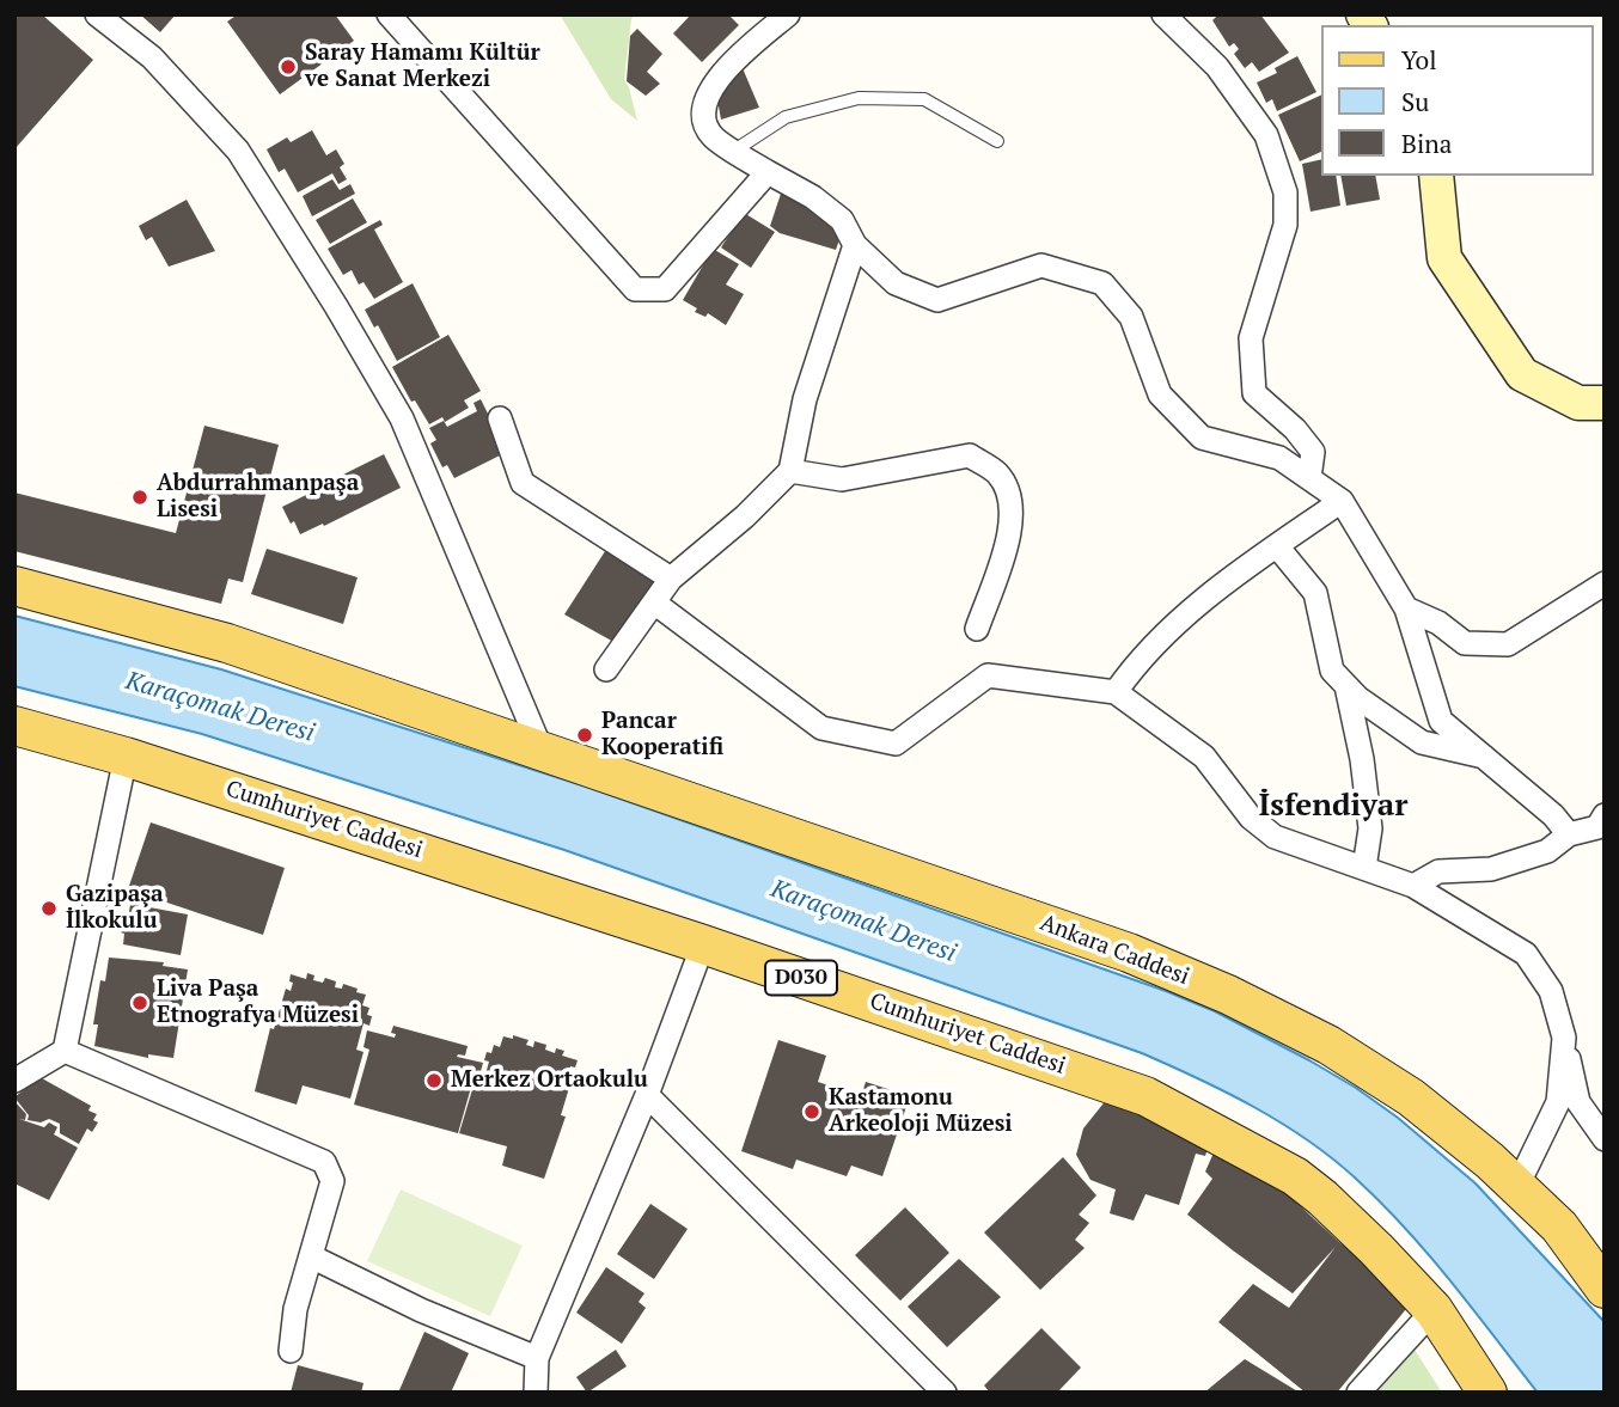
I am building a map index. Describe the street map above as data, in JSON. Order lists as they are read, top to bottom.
{
  "streets": {
    "main road": ["Cumhuriyet Caddesi", "Ankara Caddesi", "D030"]
  },
  "districts": ["İsfendiyar"],
  "water": ["Karaçomak Deresi"],
  "places": [
    "Saray Hamamı Kültür ve Sanat Merkezi",
    "Abdurrahmanpaşa Lisesi",
    "Pancar Kooperatifi",
    "Gazipaşa İlkokulu",
    "Liva Paşa Etnografya Müzesi",
    "Merkez Ortaokulu",
    "Kastamonu Arkeoloji Müzesi"
  ],
  "legend": ["Yol", "Su", "Bina"]
}
